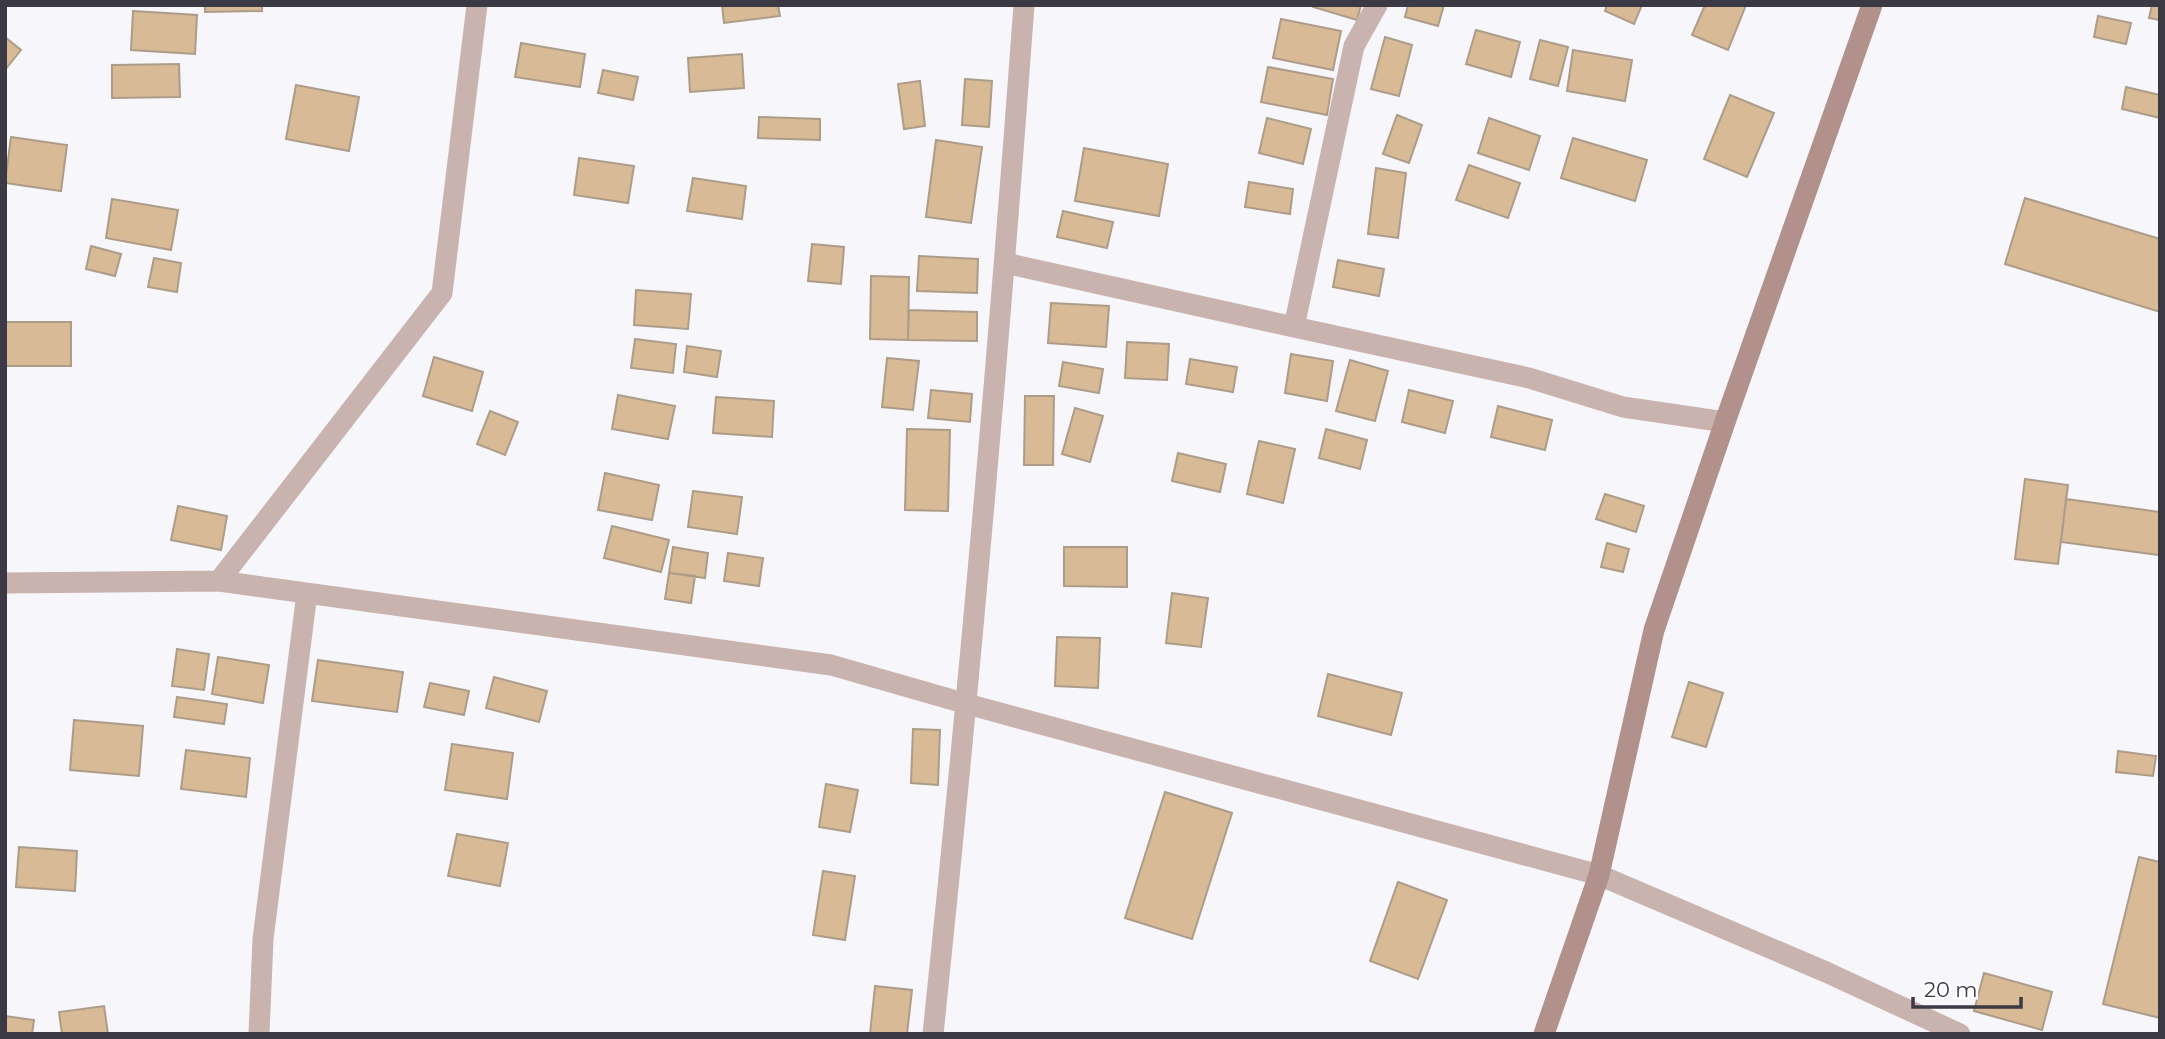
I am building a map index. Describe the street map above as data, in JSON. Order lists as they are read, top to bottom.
{
  "scale_bar": "20 m"
}
